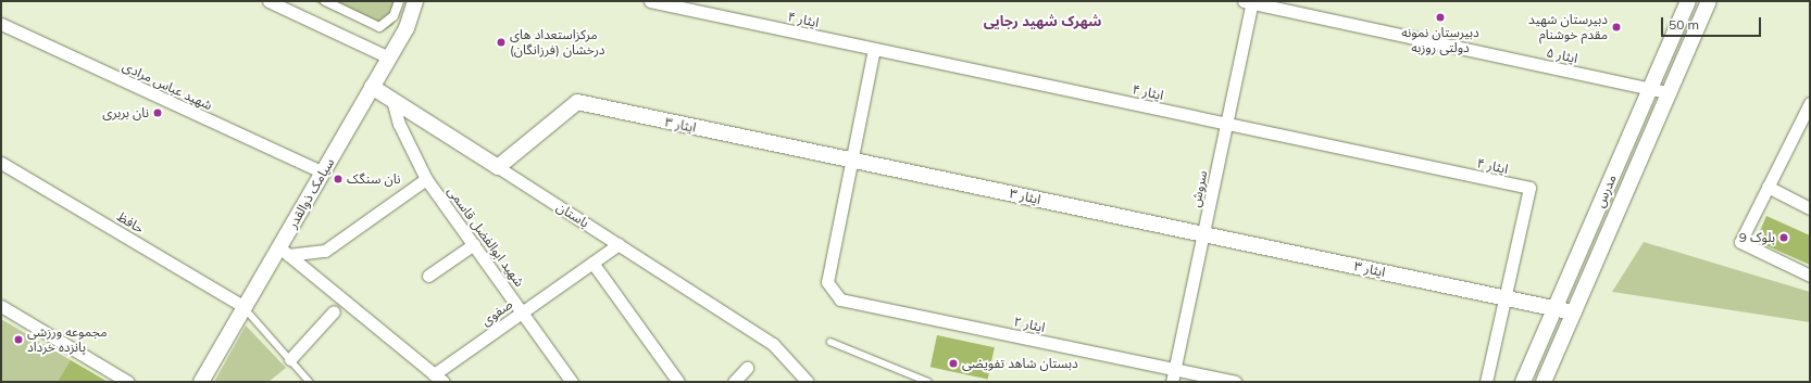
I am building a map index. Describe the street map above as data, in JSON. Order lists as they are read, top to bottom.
{
  "streets": {
    "street": [
      "ایثار ۴",
      "ایثار ۵",
      "شهید عباس مرادی",
      "ایثار ۳",
      "سروش",
      "مدرس",
      "سیامک ذوالقدر",
      "باستان",
      "حافظ",
      "شهید ابوالفضل قاسمی",
      "صفوی",
      "ایثار ۲"
    ]
  },
  "crossings": [
    ["ایثار ۴", "ایثار ۳"],
    ["ایثار ۴", "سروش"],
    ["ایثار ۵", "سروش"],
    ["ایثار ۵", "مدرس"],
    ["شهید عباس مرادی", "سیامک ذوالقدر"],
    ["ایثار ۳", "سروش"],
    ["ایثار ۳", "مدرس"],
    ["ایثار ۳", "باستان"],
    ["ایثار ۳", "ایثار ۲"],
    ["سروش", "ایثار ۲"],
    ["سیامک ذوالقدر", "باستان"],
    ["سیامک ذوالقدر", "حافظ"],
    ["باستان", "شهید ابوالفضل قاسمی"],
    ["باستان", "صفوی"],
    ["شهید ابوالفضل قاسمی", "صفوی"]
  ],
  "districts": ["شهرک شهید رجایی"],
  "places": [
    "دبیرستان نمونه دولتی روزبه",
    "دبیرستان شهید مقدم خوشنام",
    "مرکزاستعداد های درخشان (فرزانگان)",
    "نان بربری",
    "نان سنگک",
    "بلوک 9",
    "مجموعه ورزشی پانزده خرداد",
    "دبستان شاهد تفویضی"
  ],
  "scale_bar": "50 m"
}
